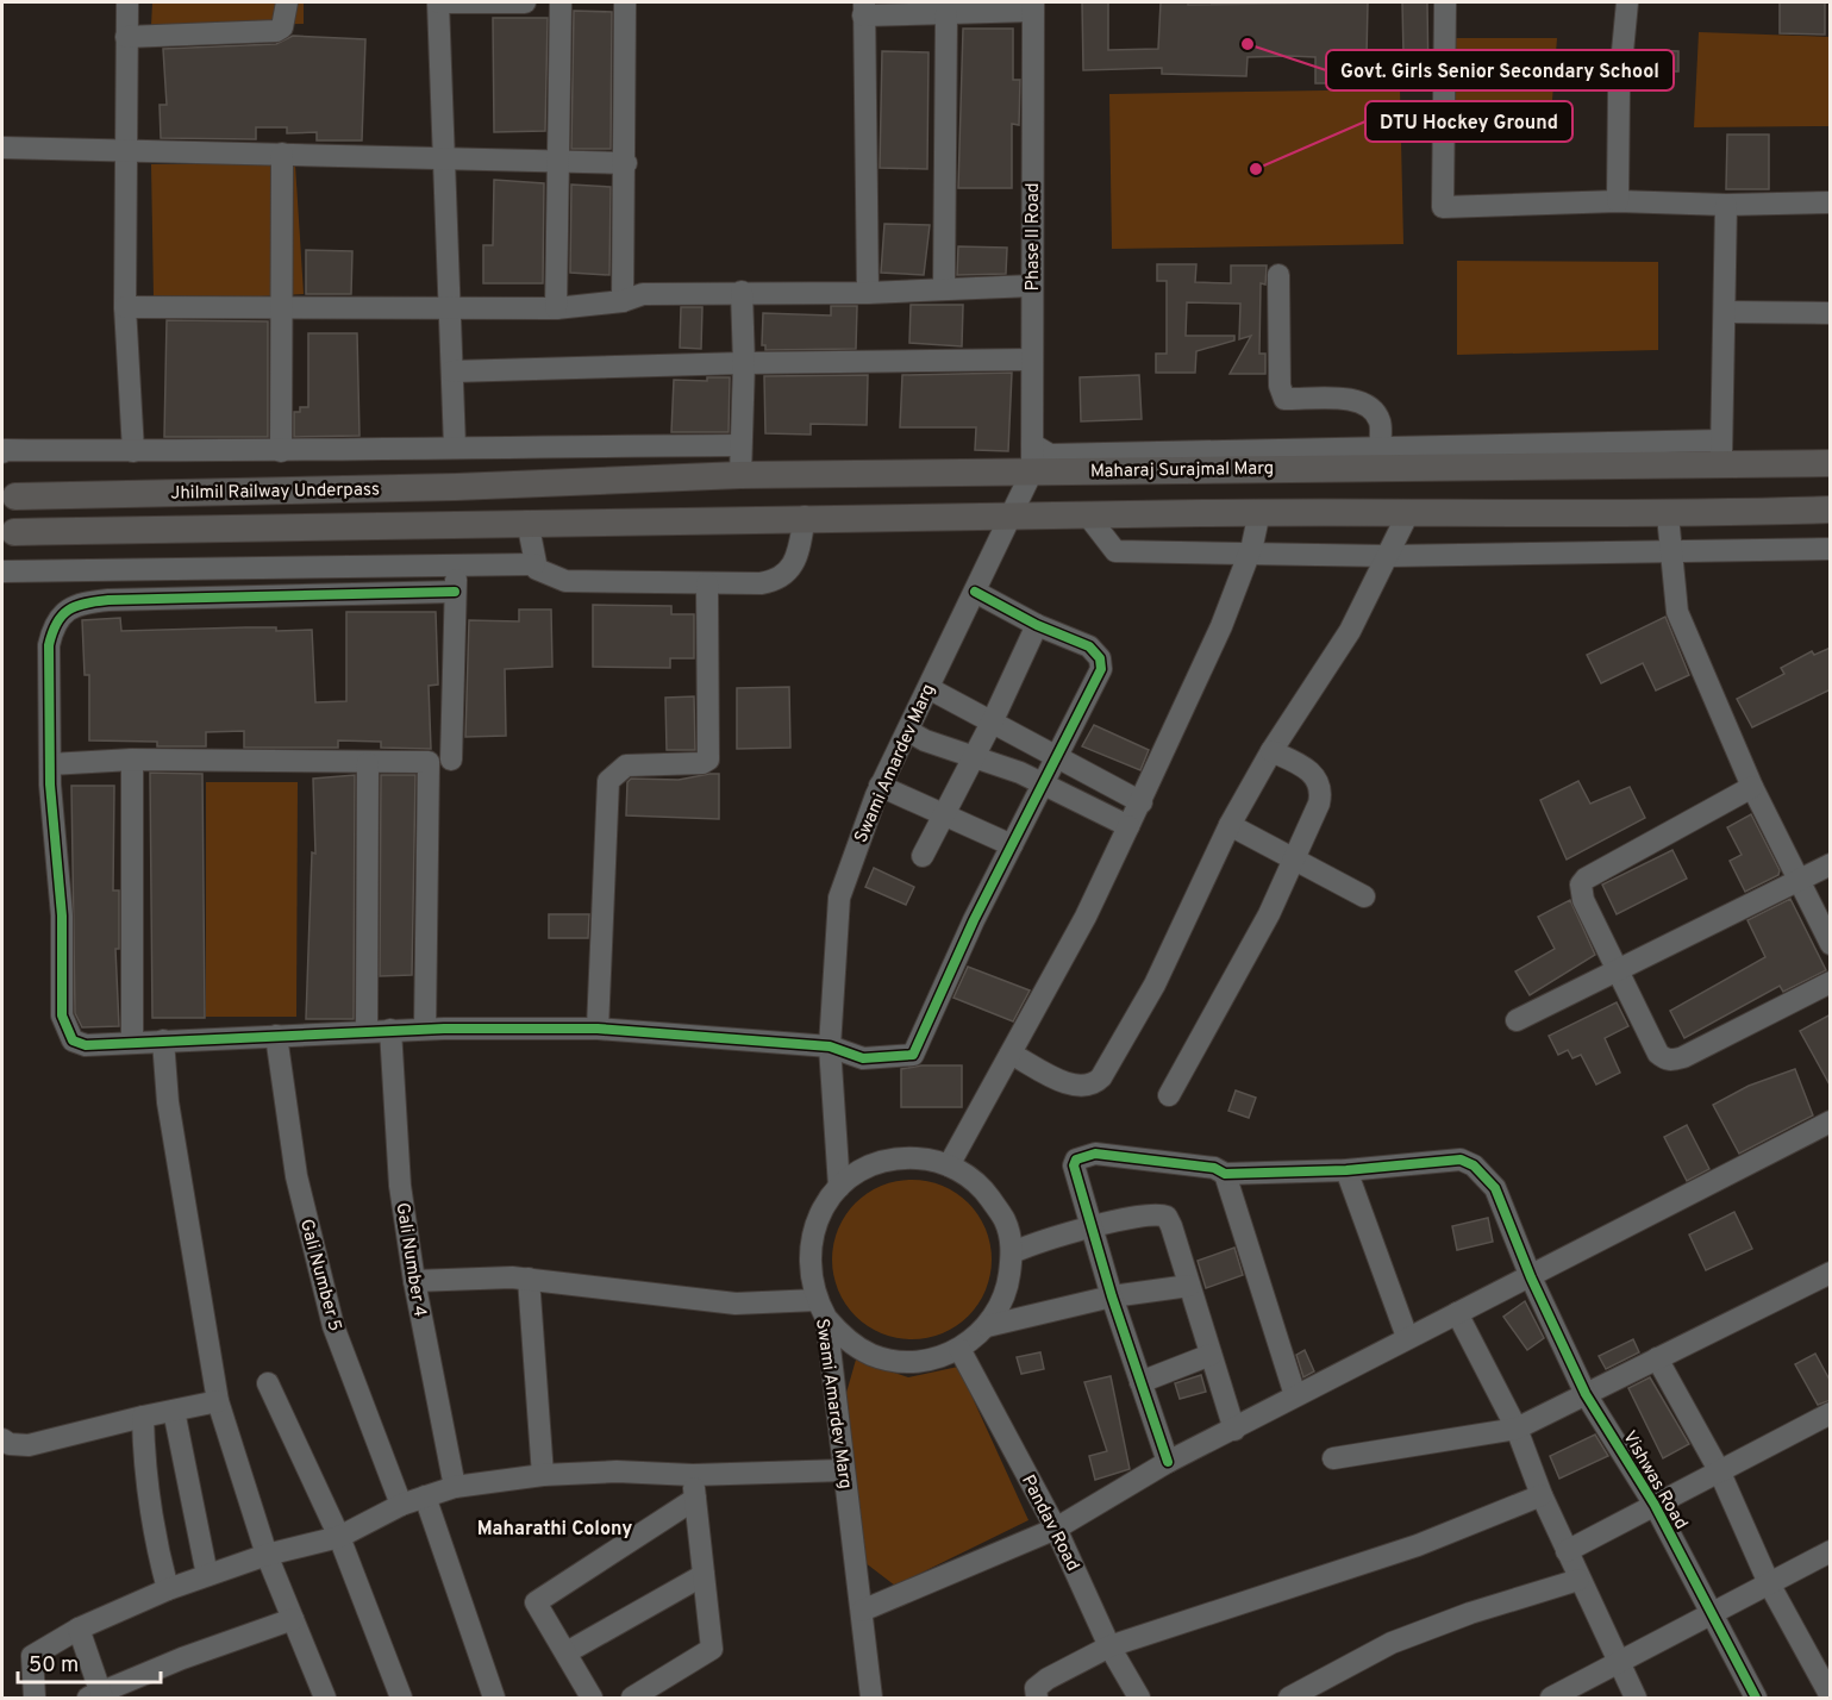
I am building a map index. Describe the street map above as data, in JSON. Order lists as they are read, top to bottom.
{
  "streets": {
    "main road": ["Maharaj Surajmal Marg", "Jhilmil Railway Underpass"],
    "street": [
      "Phase II Road",
      "Swami Amardev Marg",
      "Gali Number 4",
      "Gali Number 5",
      "Vishwas Road",
      "Pandav Road"
    ]
  },
  "crossings": [
    ["Phase II Road", "Maharaj Surajmal Marg"],
    ["Phase II Road", "Swami Amardev Marg"],
    ["Maharaj Surajmal Marg", "Jhilmil Railway Underpass"],
    ["Maharaj Surajmal Marg", "Swami Amardev Marg"],
    ["Jhilmil Railway Underpass", "Swami Amardev Marg"],
    ["Swami Amardev Marg", "Pandav Road"]
  ],
  "districts": ["Maharathi Colony"],
  "places": ["Govt. Girls Senior Secondary School", "DTU Hockey Ground"],
  "scale_bar": "50 m"
}
